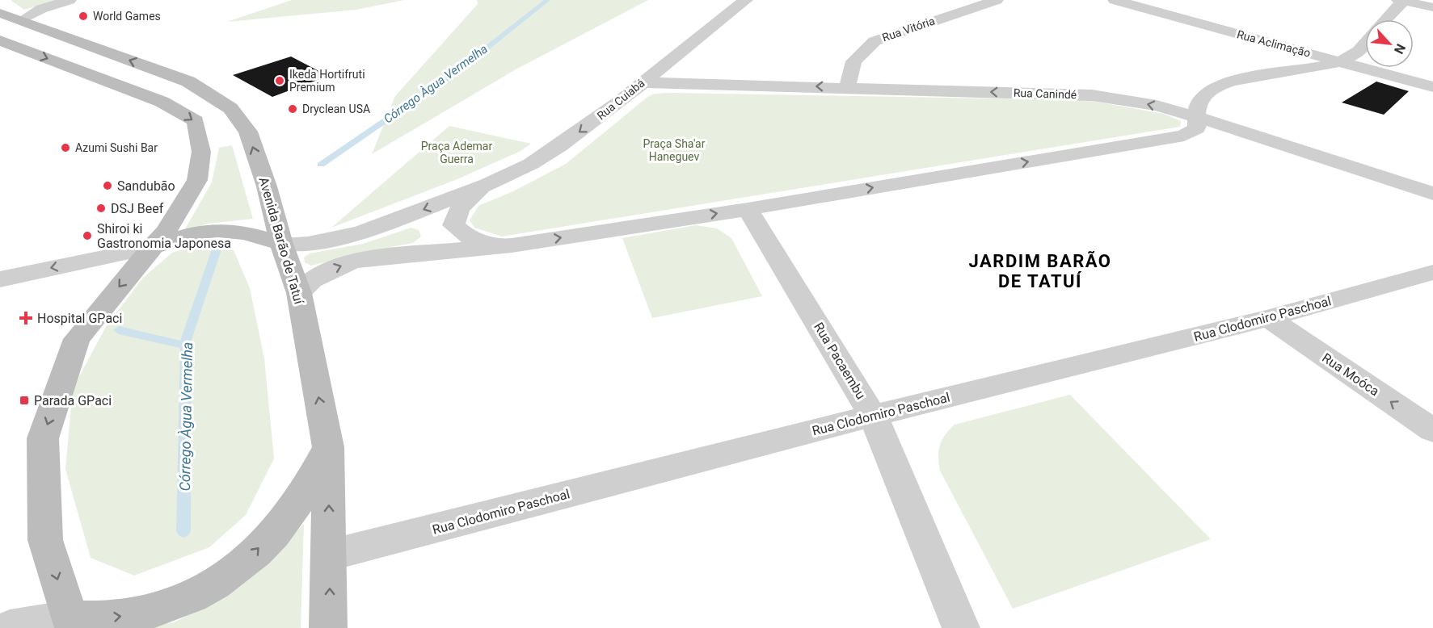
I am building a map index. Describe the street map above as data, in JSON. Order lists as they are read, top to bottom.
{
  "streets": {
    "main road": ["Avenida Barão de Tatuí"],
    "street": [
      "Rua Vitória",
      "Rua Aclimação",
      "Rua Canindé",
      "Rua Cuiabá",
      "Rua Clodomiro Paschoal",
      "Rua Pacaembu",
      "Rua Moóca"
    ]
  },
  "crossings": [
    ["Rua Vitória", "Rua Canindé"],
    ["Rua Canindé", "Rua Cuiabá"],
    ["Rua Cuiabá", "Avenida Barão de Tatuí"],
    ["Avenida Barão de Tatuí", "Rua Clodomiro Paschoal"],
    ["Rua Clodomiro Paschoal", "Rua Pacaembu"],
    ["Rua Clodomiro Paschoal", "Rua Moóca"]
  ],
  "one_way": ["Avenida Barão de Tatuí", "Rua Moóca"],
  "districts": ["JARDIM BARÃO DE TATUÍ"],
  "water": ["Córrego Àgua Vermelha"],
  "parks": ["Praça Sha'ar Haneguev", "Praça Ademar Guerra"],
  "places": {
    "other": [
      "World Games",
      "Ikeda Hortifruti Premium",
      "Dryclean USA",
      "Azumi Sushi Bar",
      "Sandubão",
      "DSJ Beef",
      "Shiroi ki Gastronomia Japonesa"
    ],
    "health": ["Hospital GPaci"],
    "transit": ["Parada GPaci"]
  },
  "north": "bottom right"
}
